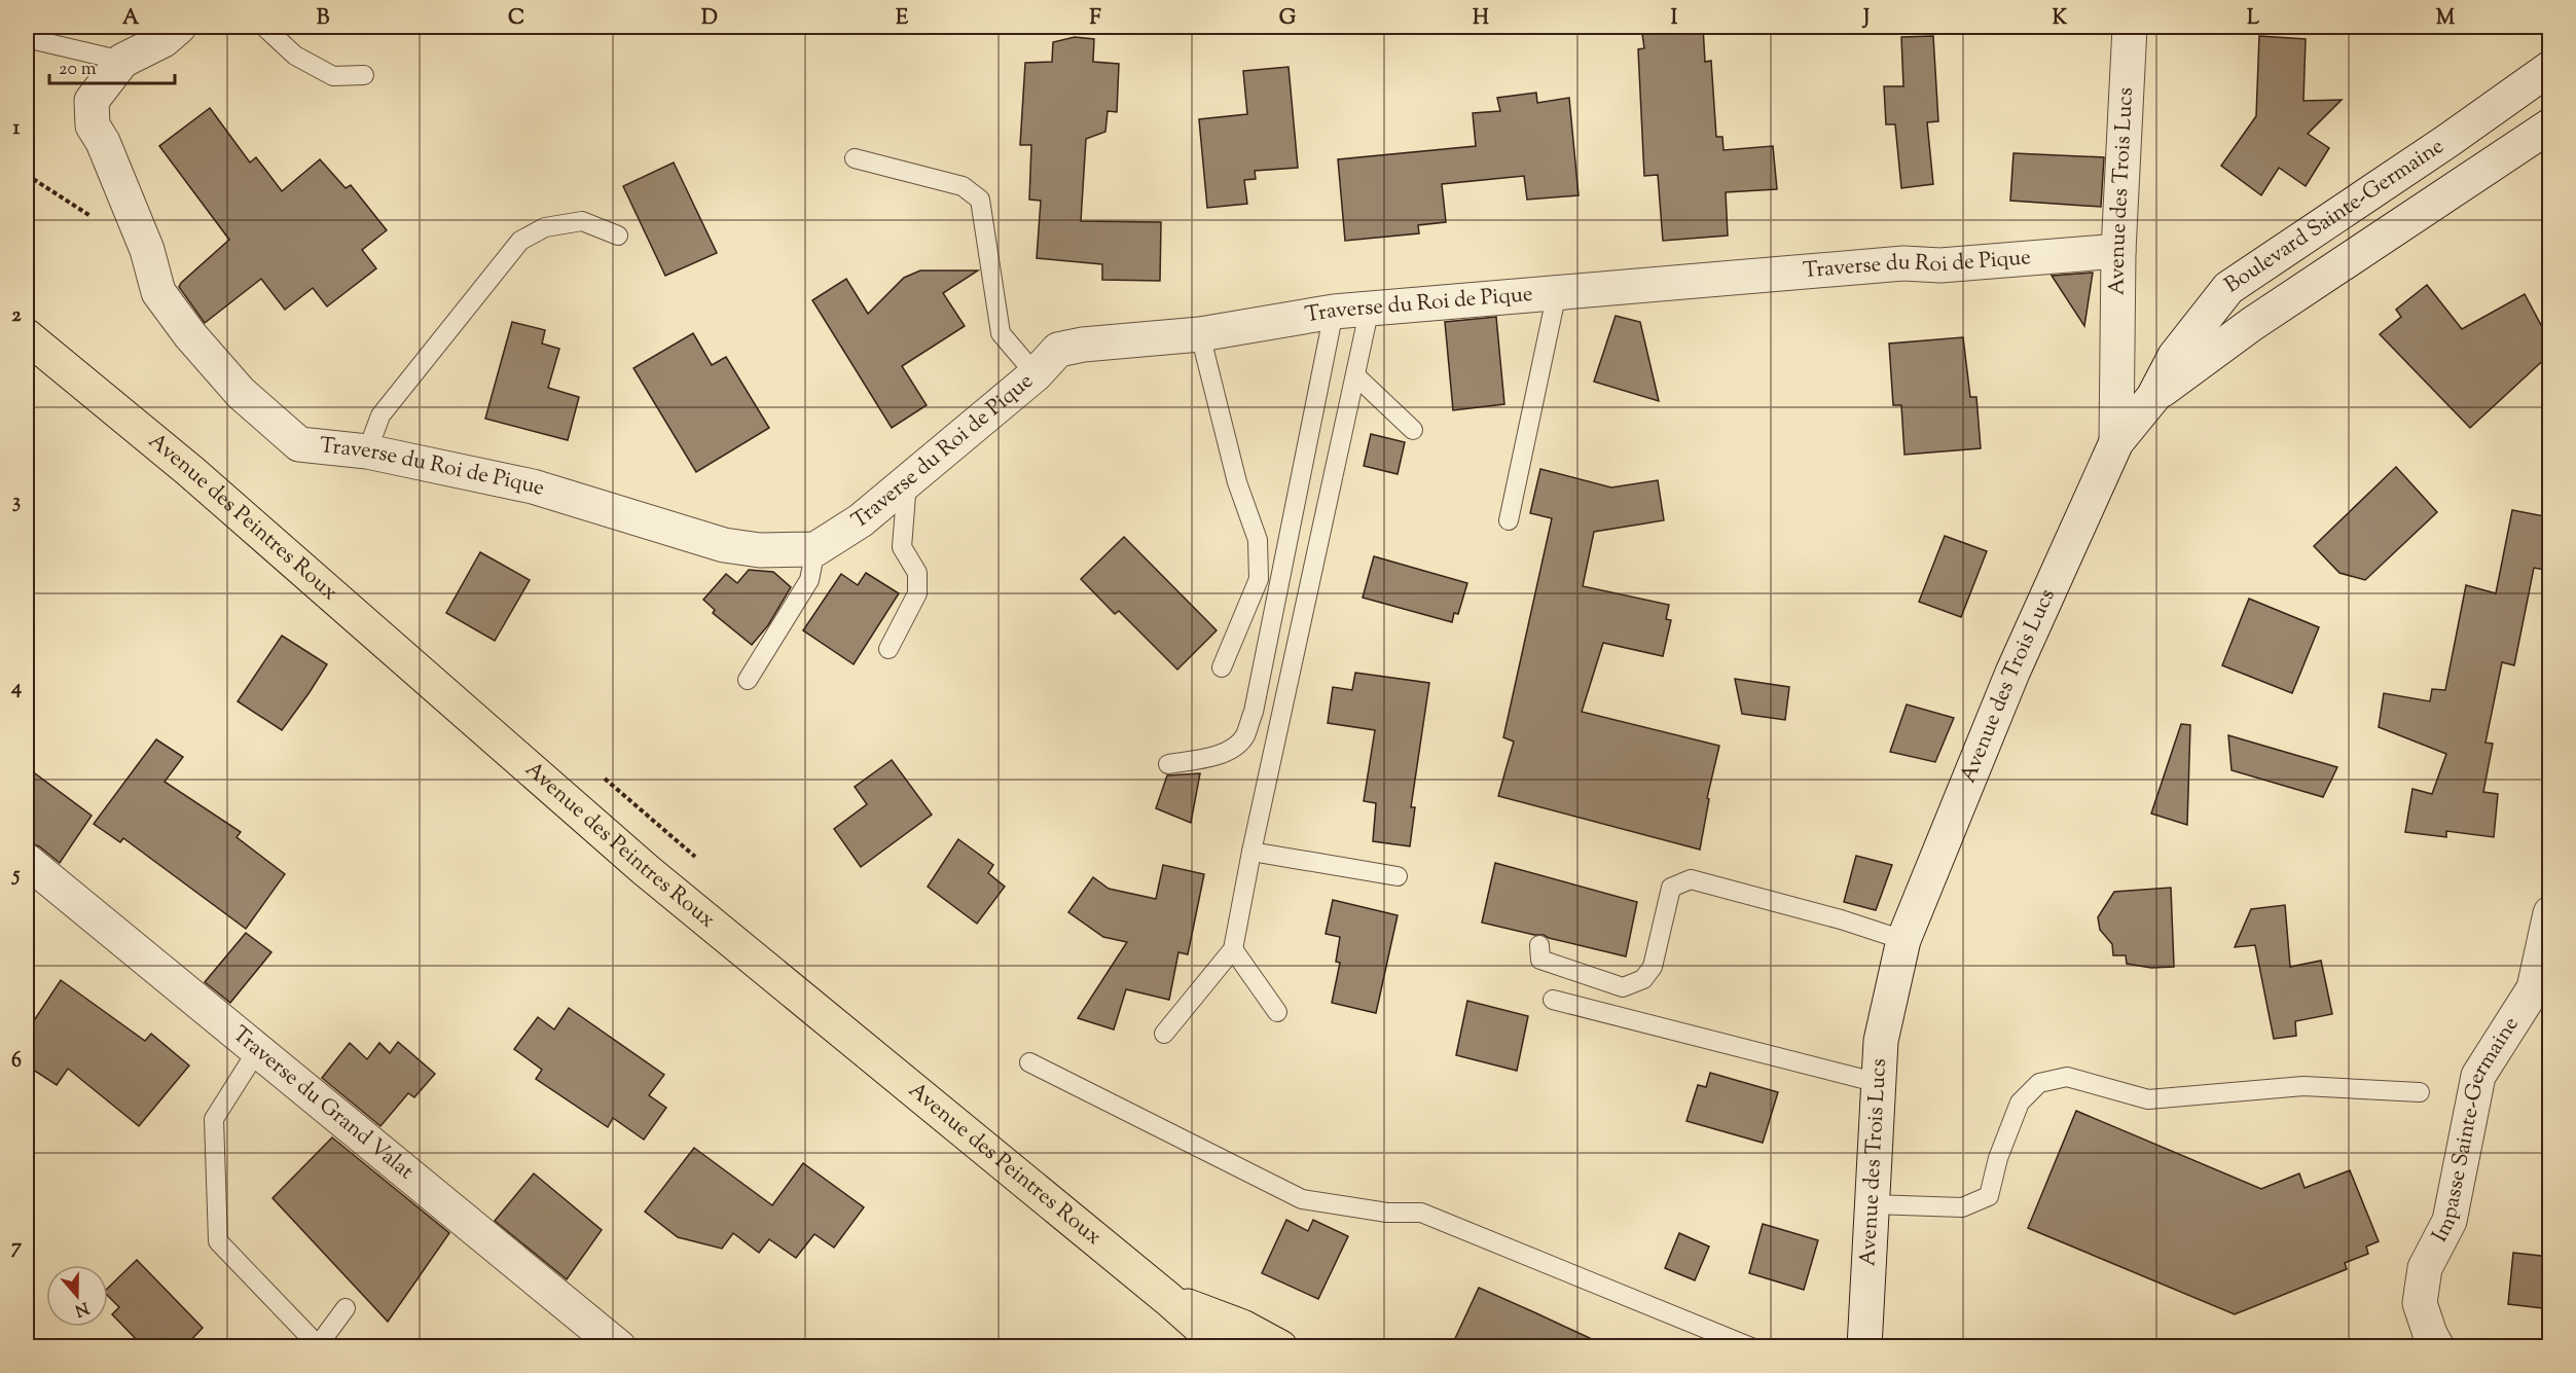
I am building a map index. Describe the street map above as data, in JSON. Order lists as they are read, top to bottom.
{
  "streets": {
    "main road": ["Avenue des Peintres Roux"],
    "street": [
      "Avenue des Trois Lucs",
      "Boulevard Sainte-Germaine",
      "Traverse du Roi de Pique",
      "Traverse du Grand Valat",
      "Impasse Sainte-Germaine"
    ]
  },
  "crossings": [
    ["Avenue des Trois Lucs", "Boulevard Sainte-Germaine"],
    ["Avenue des Trois Lucs", "Traverse du Roi de Pique"]
  ],
  "scale_bar": "20 m",
  "north": "bottom",
  "grid": {
    "columns": [
      "A",
      "B",
      "C",
      "D",
      "E",
      "F",
      "G",
      "H",
      "I",
      "J",
      "K",
      "L",
      "M"
    ],
    "rows": [
      "1",
      "2",
      "3",
      "4",
      "5",
      "6",
      "7"
    ]
  }
}
